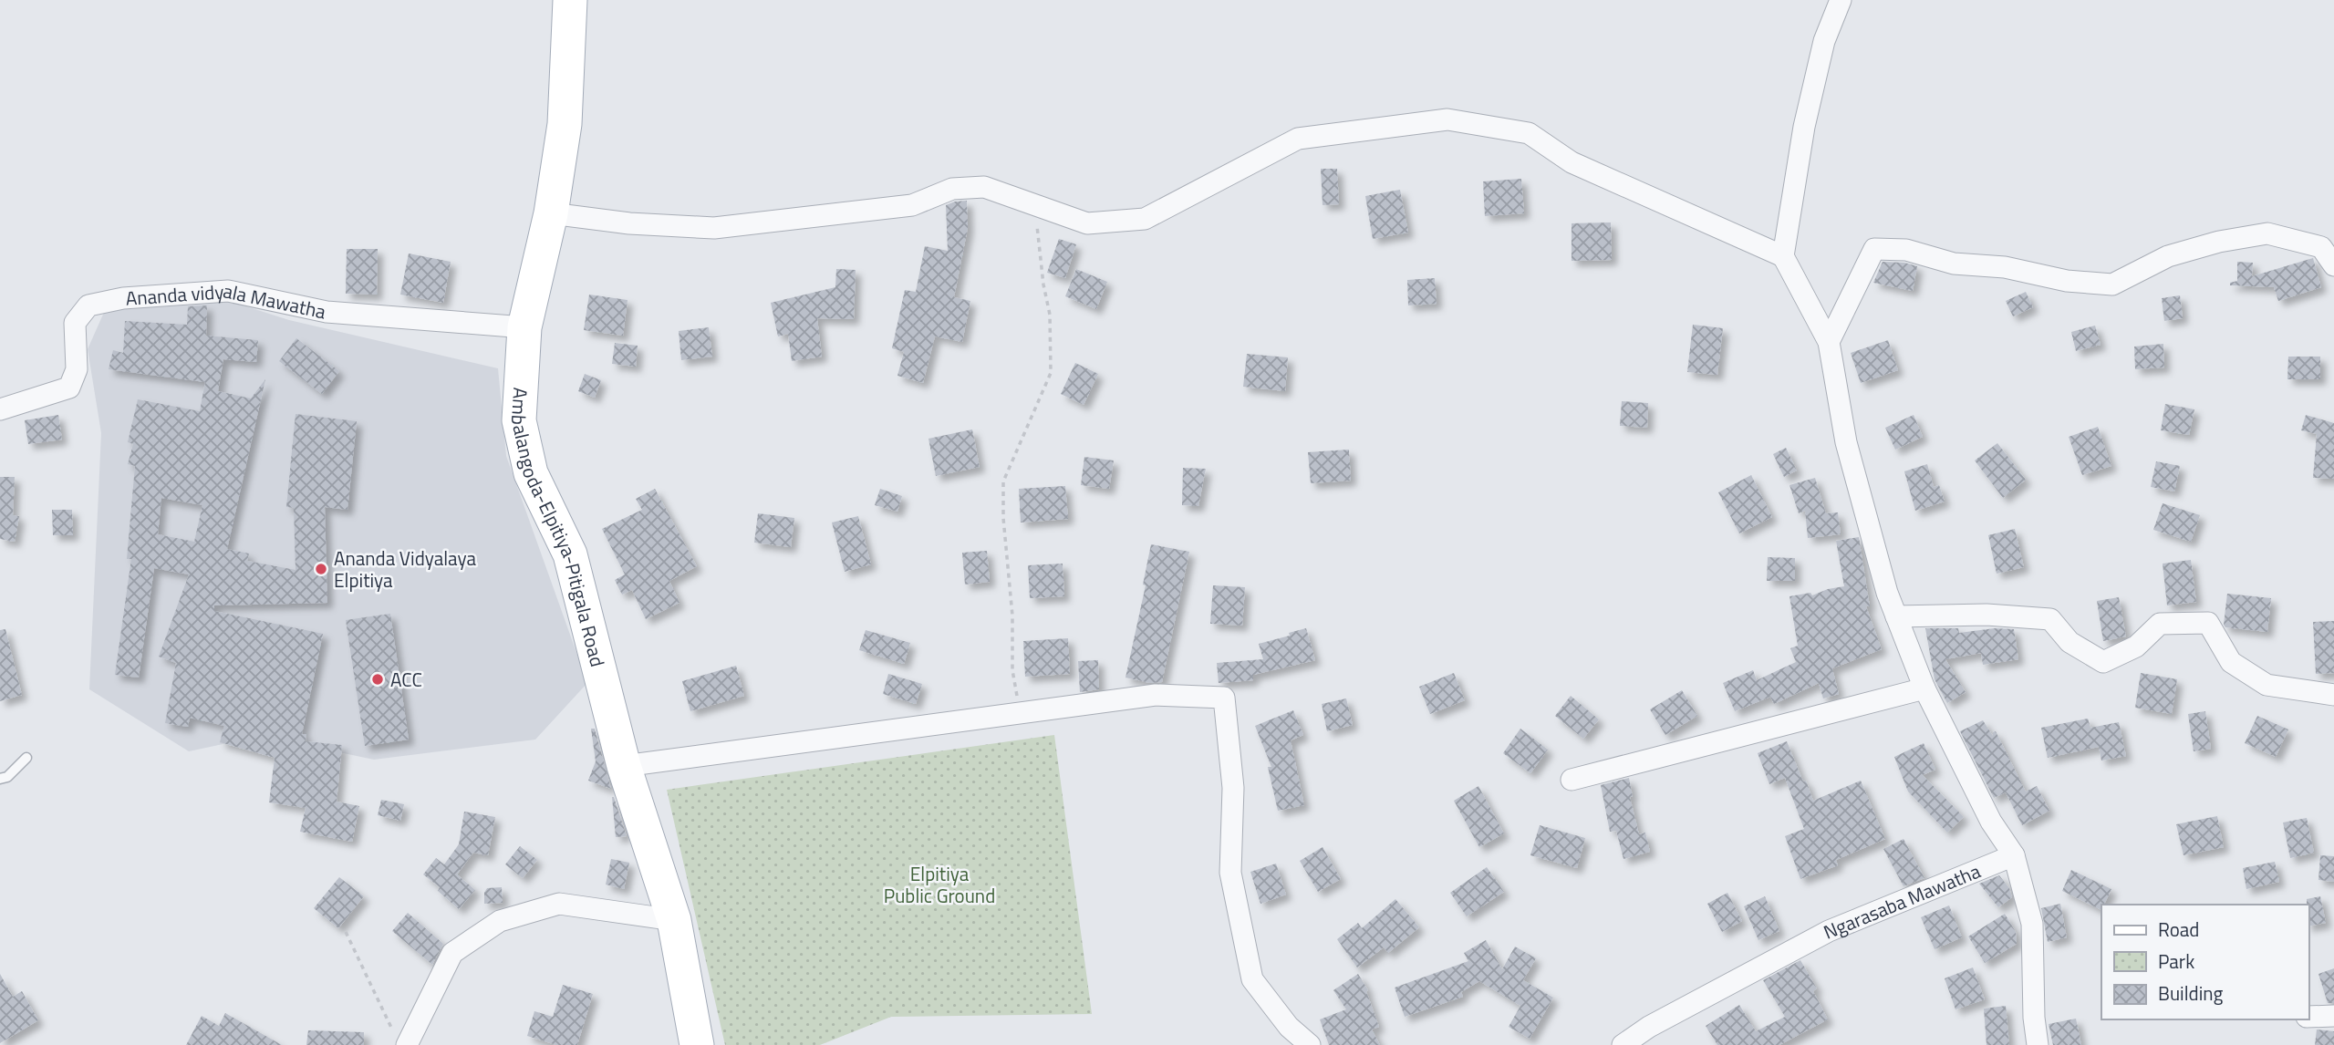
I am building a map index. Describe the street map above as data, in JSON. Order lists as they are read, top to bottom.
{
  "streets": {
    "main road": ["Ambalangoda-Elpitiya-Pitigala Road"],
    "street": ["Ananda vidyala Mawatha", "Ngarasaba Mawatha"]
  },
  "crossings": [
    ["Ananda vidyala Mawatha", "Ambalangoda-Elpitiya-Pitigala Road"]
  ],
  "parks": ["Elpitiya Public Ground"],
  "places": ["Ananda Vidyalaya Elpitiya", "ACC"],
  "legend": ["Road", "Park", "Building"]
}
